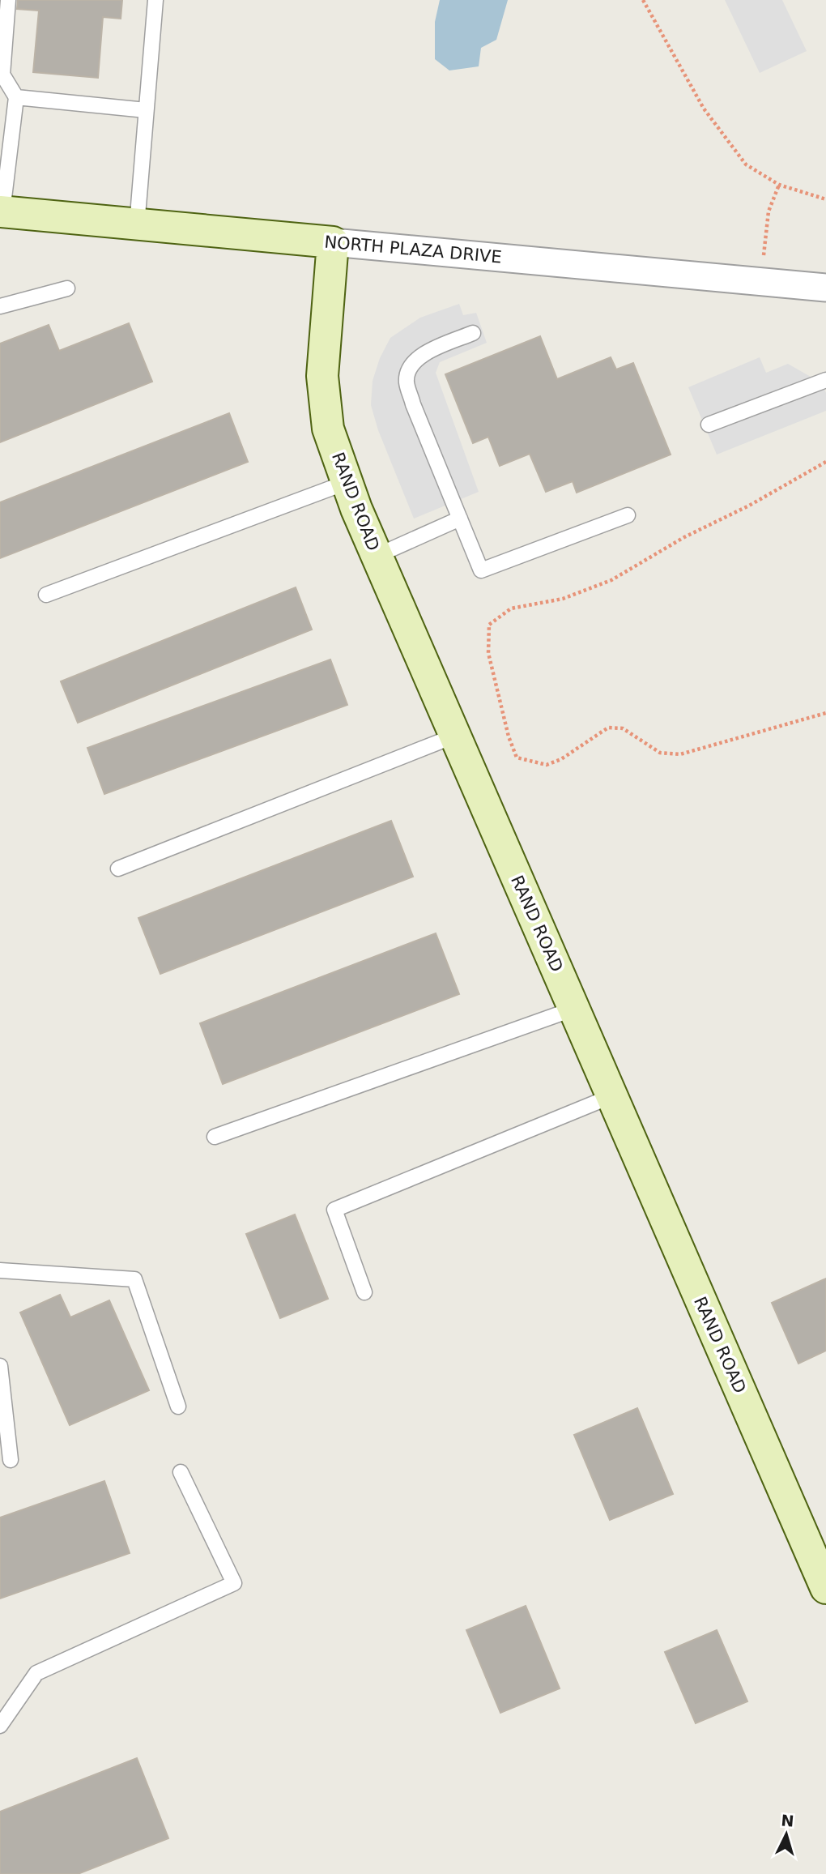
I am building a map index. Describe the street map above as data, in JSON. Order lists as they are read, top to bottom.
{
  "streets": {
    "street": ["NORTH PLAZA DRIVE", "RAND ROAD"]
  },
  "crossings": [
    ["NORTH PLAZA DRIVE", "RAND ROAD"]
  ],
  "north": "top"
}
